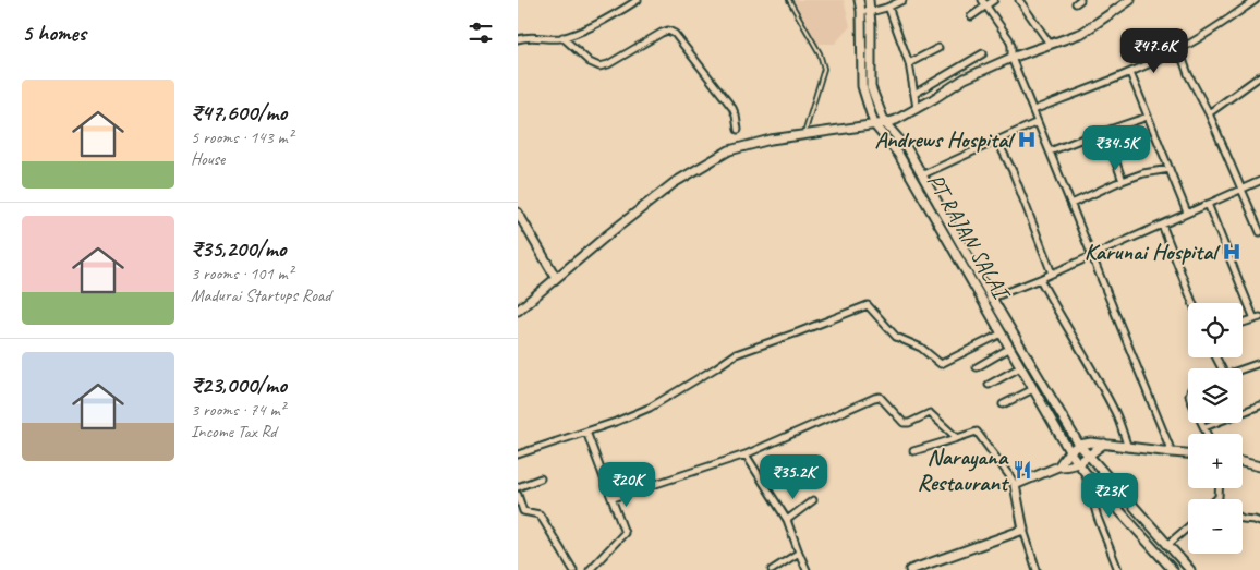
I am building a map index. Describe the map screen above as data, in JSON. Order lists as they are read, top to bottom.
{
  "streets": {
    "main road": ["PT RAJAN SALAI"]
  },
  "places": {
    "hospital": ["Andrews Hospital", "Karunai Hospital"],
    "restaurant": ["Narayana Restaurant"]
  },
  "page": {
    "heading": "5 homes",
    "price": [
      "₹47.6K",
      "₹34.5K",
      "₹35.2K",
      "₹20K",
      "₹23K"
    ],
    "list": [
      {
        "name": "₹47,600/mo",
        "note": "5 rooms · 143 m² · House"
      },
      {
        "name": "₹35,200/mo",
        "note": "3 rooms · 101 m² · Madurai Startups Road"
      },
      {
        "name": "₹23,000/mo",
        "note": "3 rooms · 74 m² · Income Tax Rd"
      }
    ],
    "map_buttons": ["+", "−"]
  }
}
